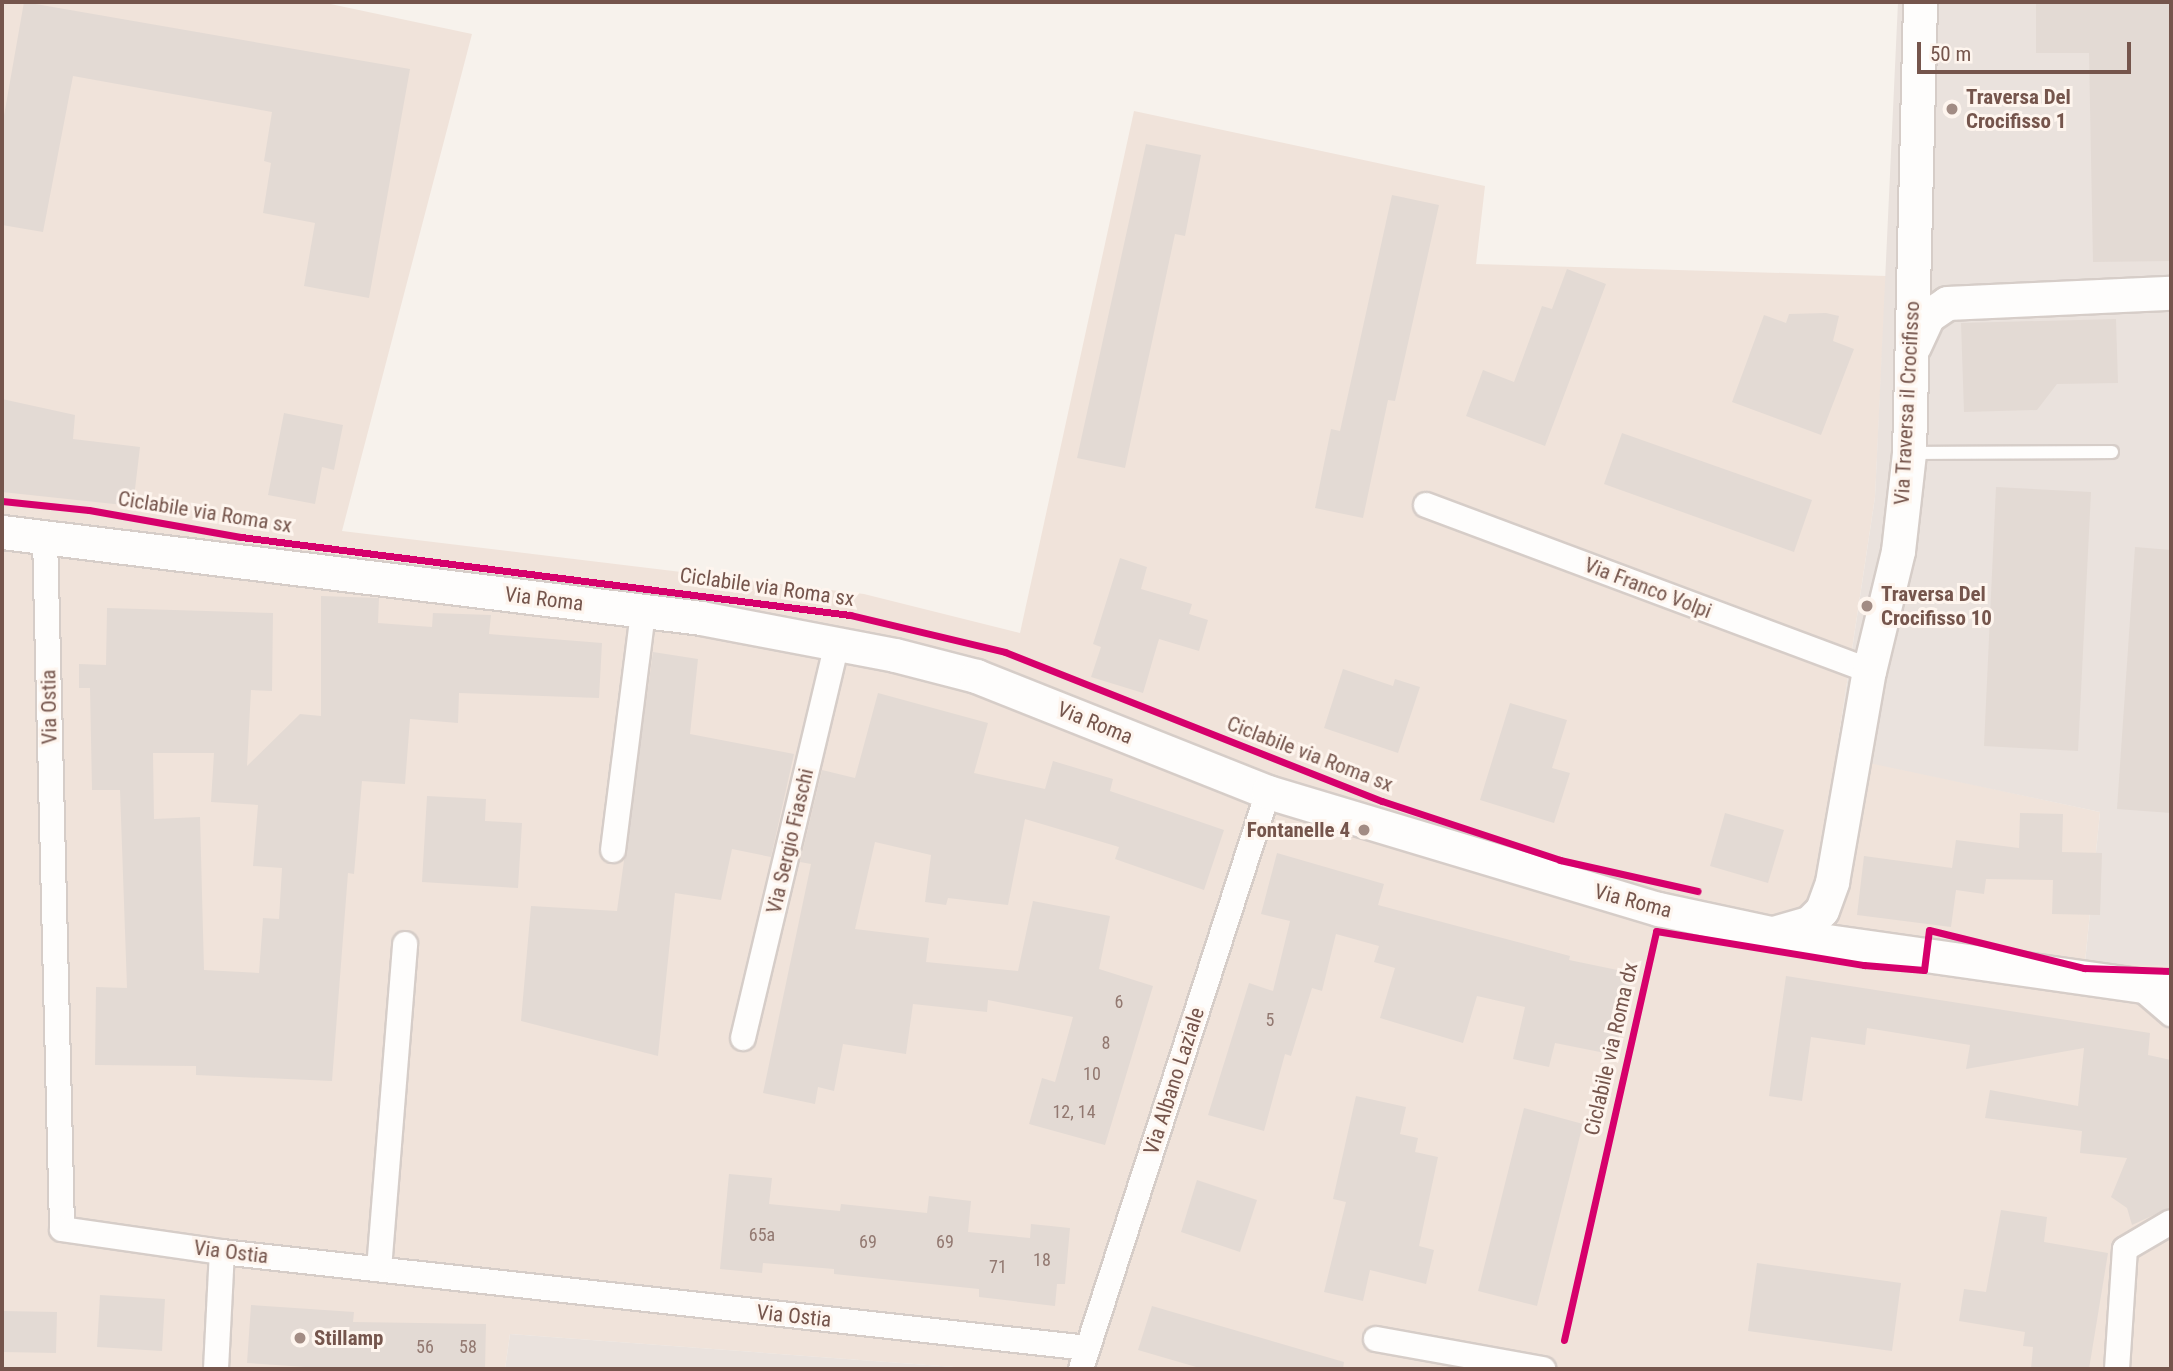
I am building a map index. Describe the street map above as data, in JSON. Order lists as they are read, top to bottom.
{
  "streets": {
    "main road": ["Via Traversa il Crocifisso", "Via Roma"],
    "street": [
      "Via Franco Volpi",
      "Via Ostia",
      "Via Sergio Fiaschi",
      "Via Albano Laziale"
    ],
    "cycle path": ["Ciclabile via Roma sx", "Ciclabile via Roma dx"]
  },
  "crossings": [
    ["Via Traversa il Crocifisso", "Via Franco Volpi"],
    ["Via Traversa il Crocifisso", "Via Roma"],
    ["Via Roma", "Via Ostia"],
    ["Via Roma", "Via Sergio Fiaschi"],
    ["Via Roma", "Via Albano Laziale"],
    ["Via Ostia", "Via Albano Laziale"]
  ],
  "places": [
    "Traversa Del Crocifisso 1",
    "Traversa Del Crocifisso 10",
    "Fontanelle 4",
    "Stillamp"
  ],
  "house_numbers": [
    "6",
    "5",
    "8",
    "10",
    "12, 14",
    "65a",
    "69",
    "69",
    "18",
    "71",
    "56",
    "58"
  ],
  "scale_bar": "50 m"
}
